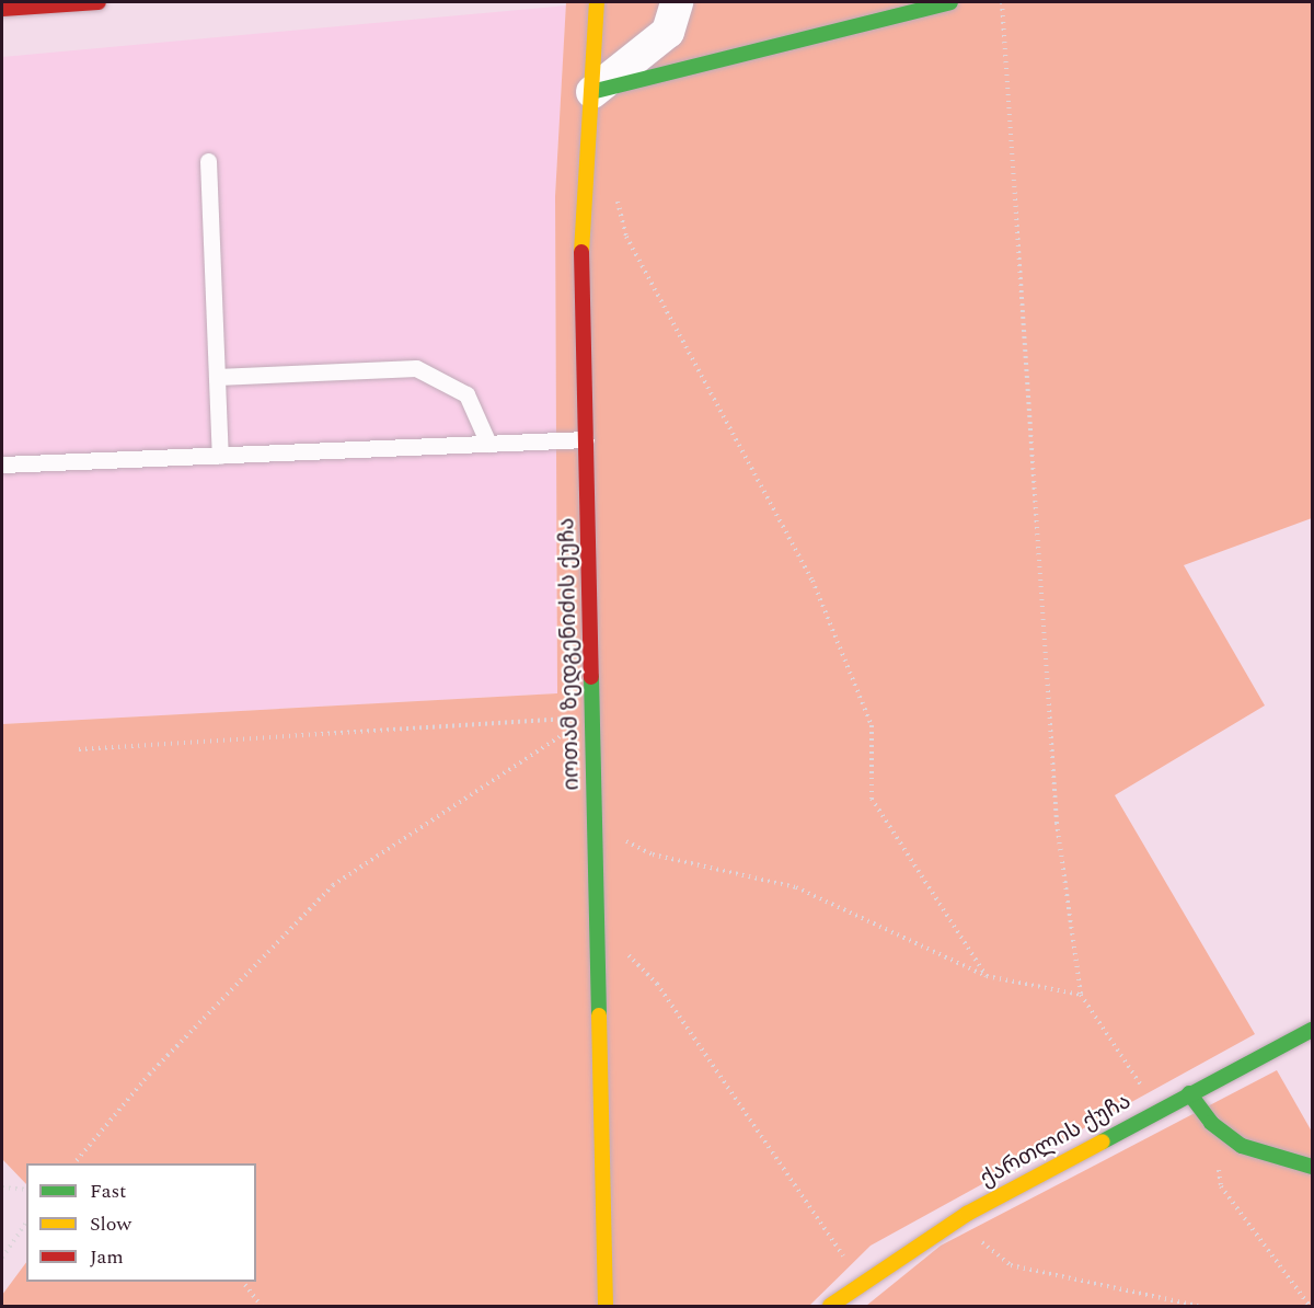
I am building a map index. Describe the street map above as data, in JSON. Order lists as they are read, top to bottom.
{
  "streets": {
    "street": ["იოთამ ზედგენიძის ქუჩა", "ქართლის ქუჩა"]
  },
  "legend": ["Fast", "Slow", "Jam"]
}
